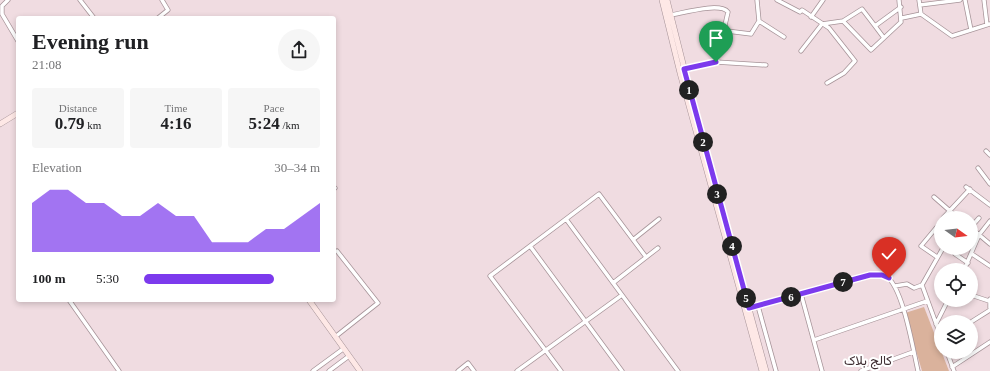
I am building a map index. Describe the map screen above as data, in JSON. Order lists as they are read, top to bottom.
{
  "districts": ["کالج بلاک"],
  "north": "right",
  "page": {
    "heading": ["Evening run", "21:08"],
    "pins": [
      "1",
      "2",
      "3",
      "4",
      "7",
      "6",
      "5"
    ],
    "stats": [
      ["Distance", "0.79 km"],
      ["Time", "4:16"],
      ["Pace", "5:24 /km"]
    ],
    "chart": ["Elevation", "30–34 m"],
    "list": [
      {
        "name": "100 m",
        "note": "5:30"
      }
    ]
  }
}
